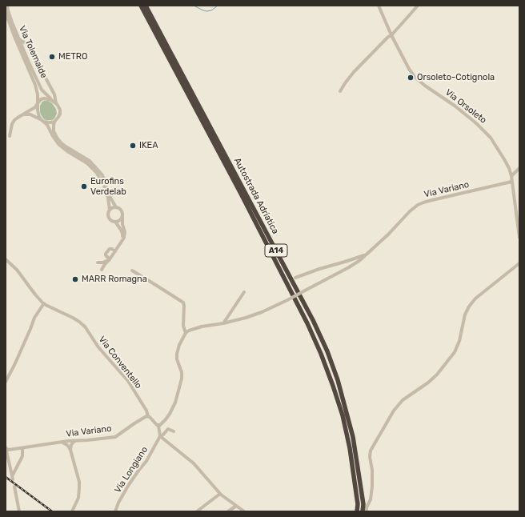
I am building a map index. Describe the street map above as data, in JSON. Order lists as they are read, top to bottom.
{
  "streets": {
    "highway": ["Autostrada Adriatica", "A14"],
    "street": [
      "Via Tolemaide",
      "Via Orsoleto",
      "Via Variano",
      "Via Conventello",
      "Via Longiano"
    ]
  },
  "crossings": [
    ["Via Orsoleto", "Via Variano"],
    ["Via Variano", "Via Conventello"]
  ],
  "places": [
    "METRO",
    "Orsoleto-Cotignola",
    "IKEA",
    "Eurofins Verdelab",
    "MARR Romagna"
  ]
}
